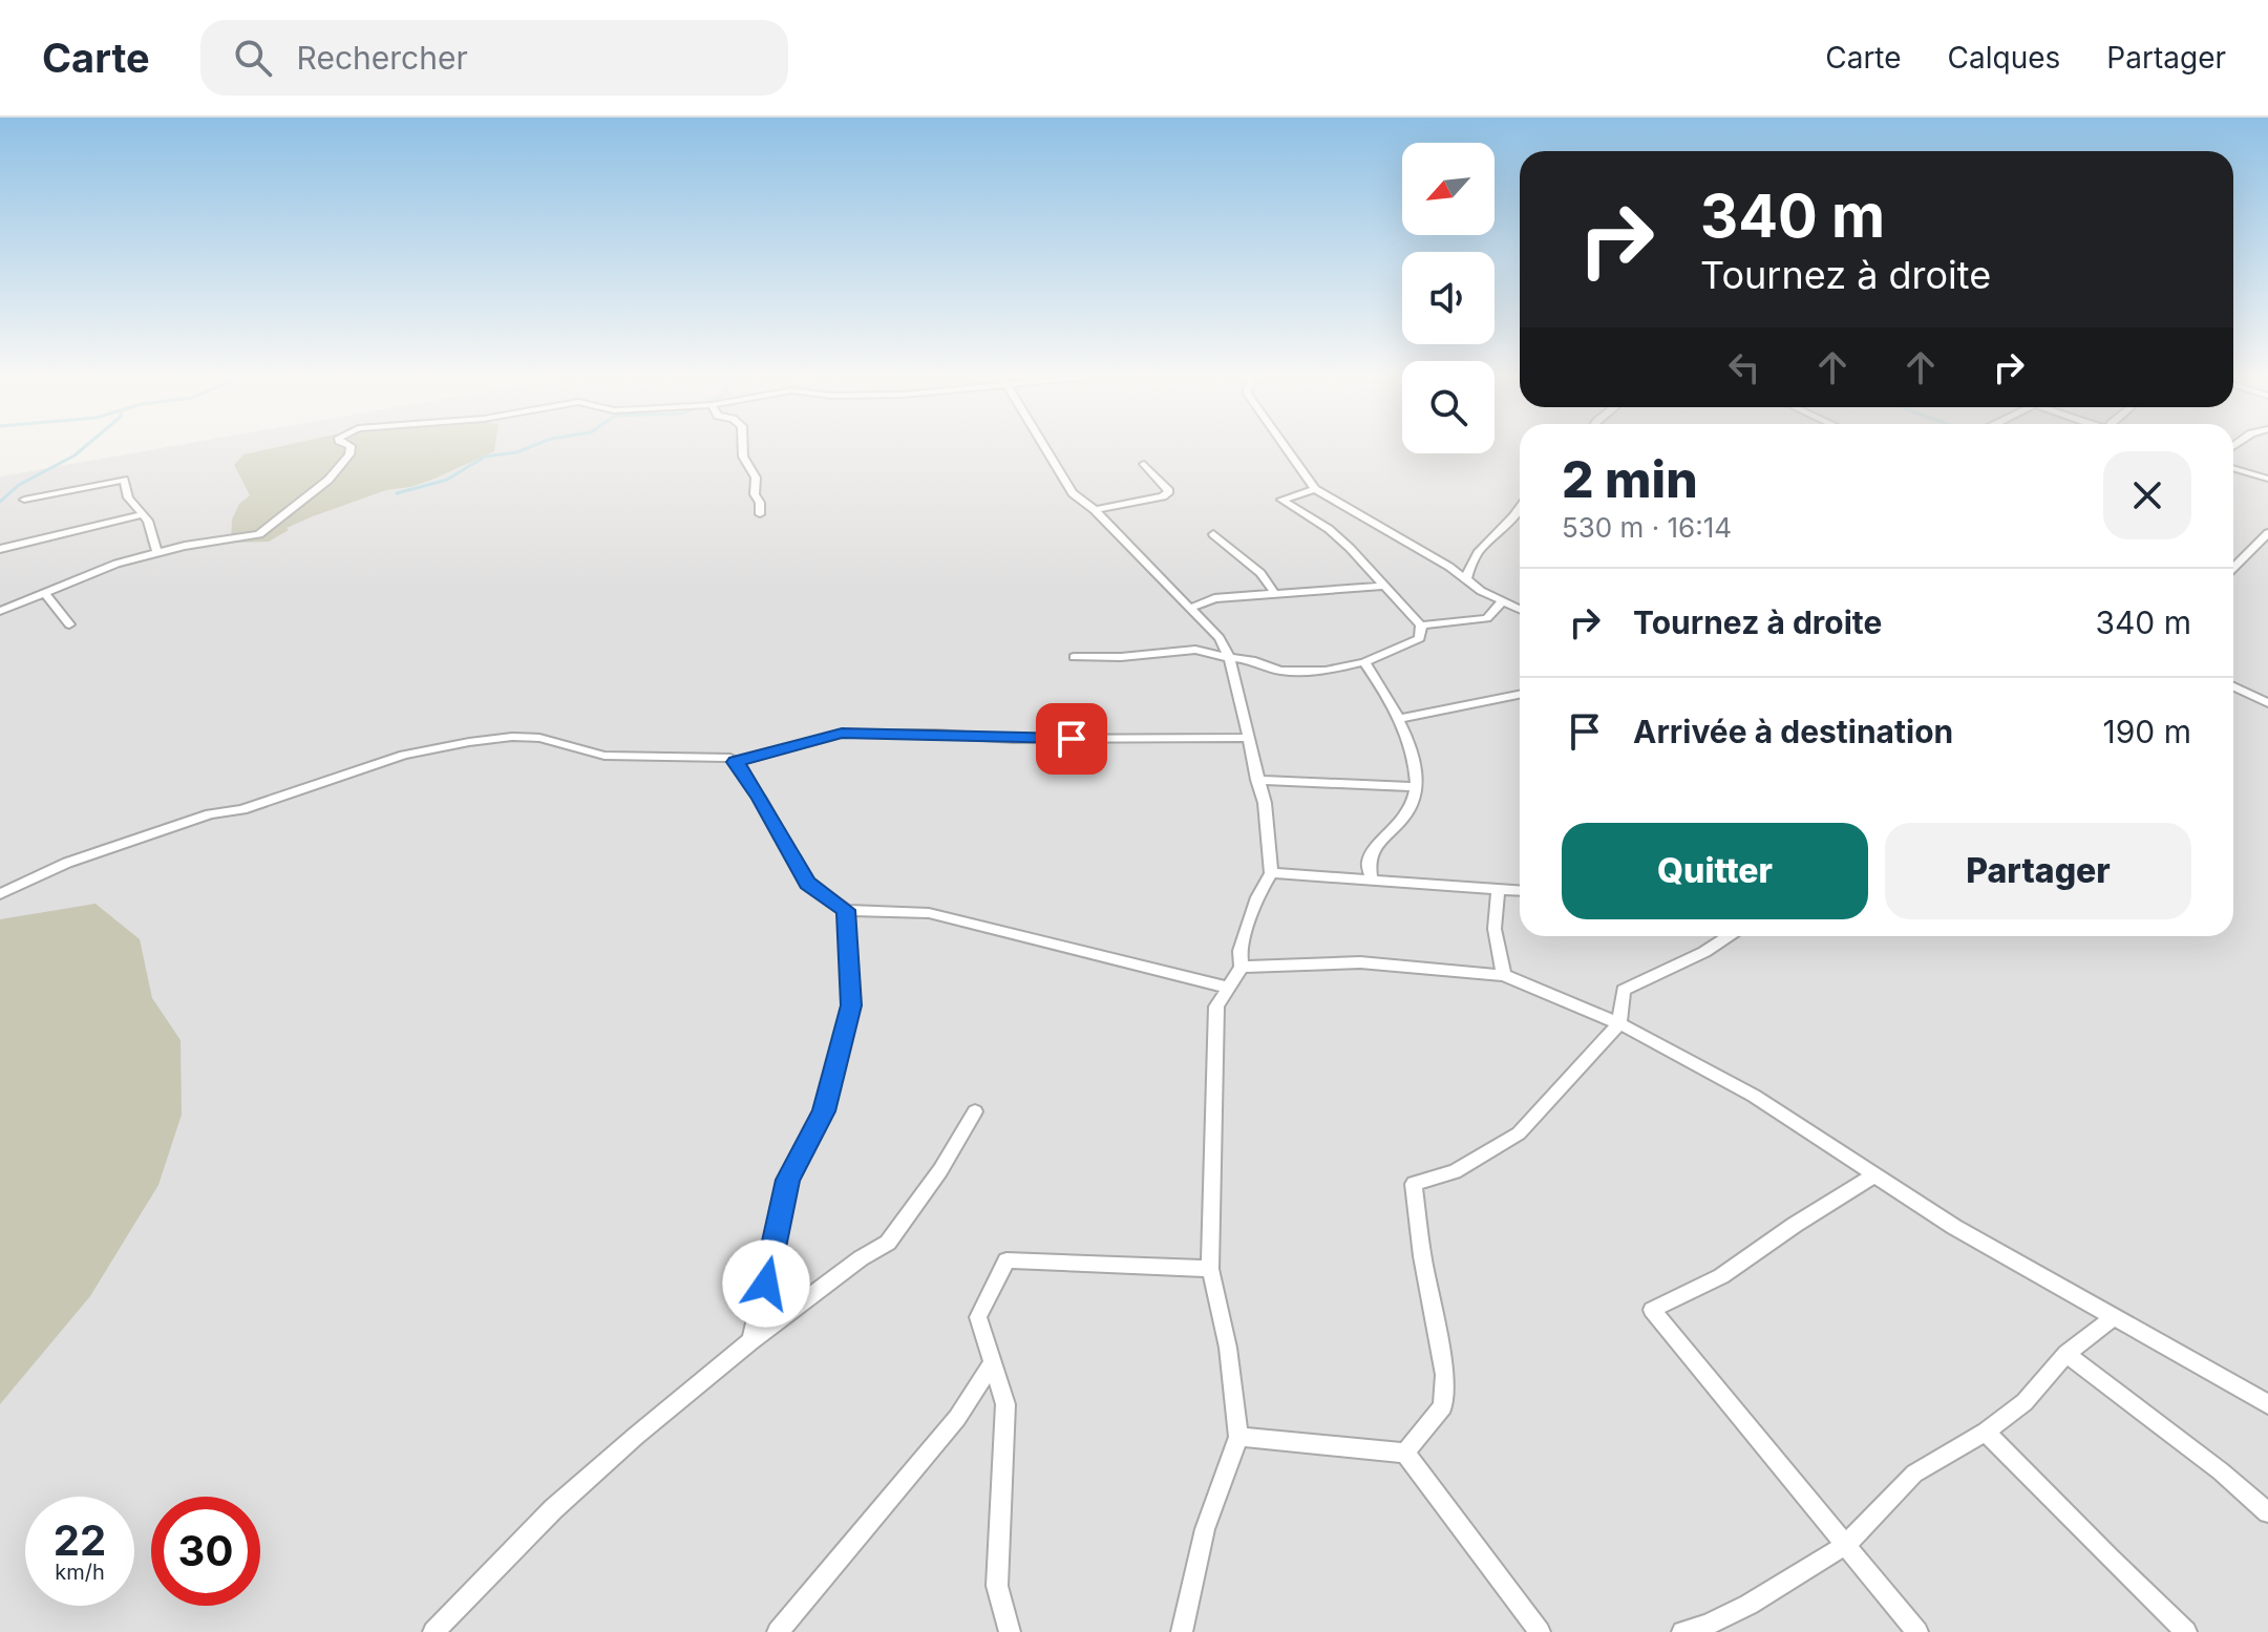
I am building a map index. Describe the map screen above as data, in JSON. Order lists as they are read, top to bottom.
{
  "north": "bottom left",
  "page": {
    "header": "Carte",
    "search": "Rechercher",
    "nav": ["Carte", "Calques", "Partager"],
    "turn": ["340 m", "Tournez à droite"],
    "heading": ["2 min", "530 m · 16:14"],
    "list": [
      {
        "name": "Tournez à droite",
        "value": "340 m"
      },
      {
        "name": "Arrivée à destination",
        "value": "190 m"
      }
    ],
    "buttons": ["Quitter", "Partager"],
    "speed": "22 km/h",
    "limit": "30"
  }
}
